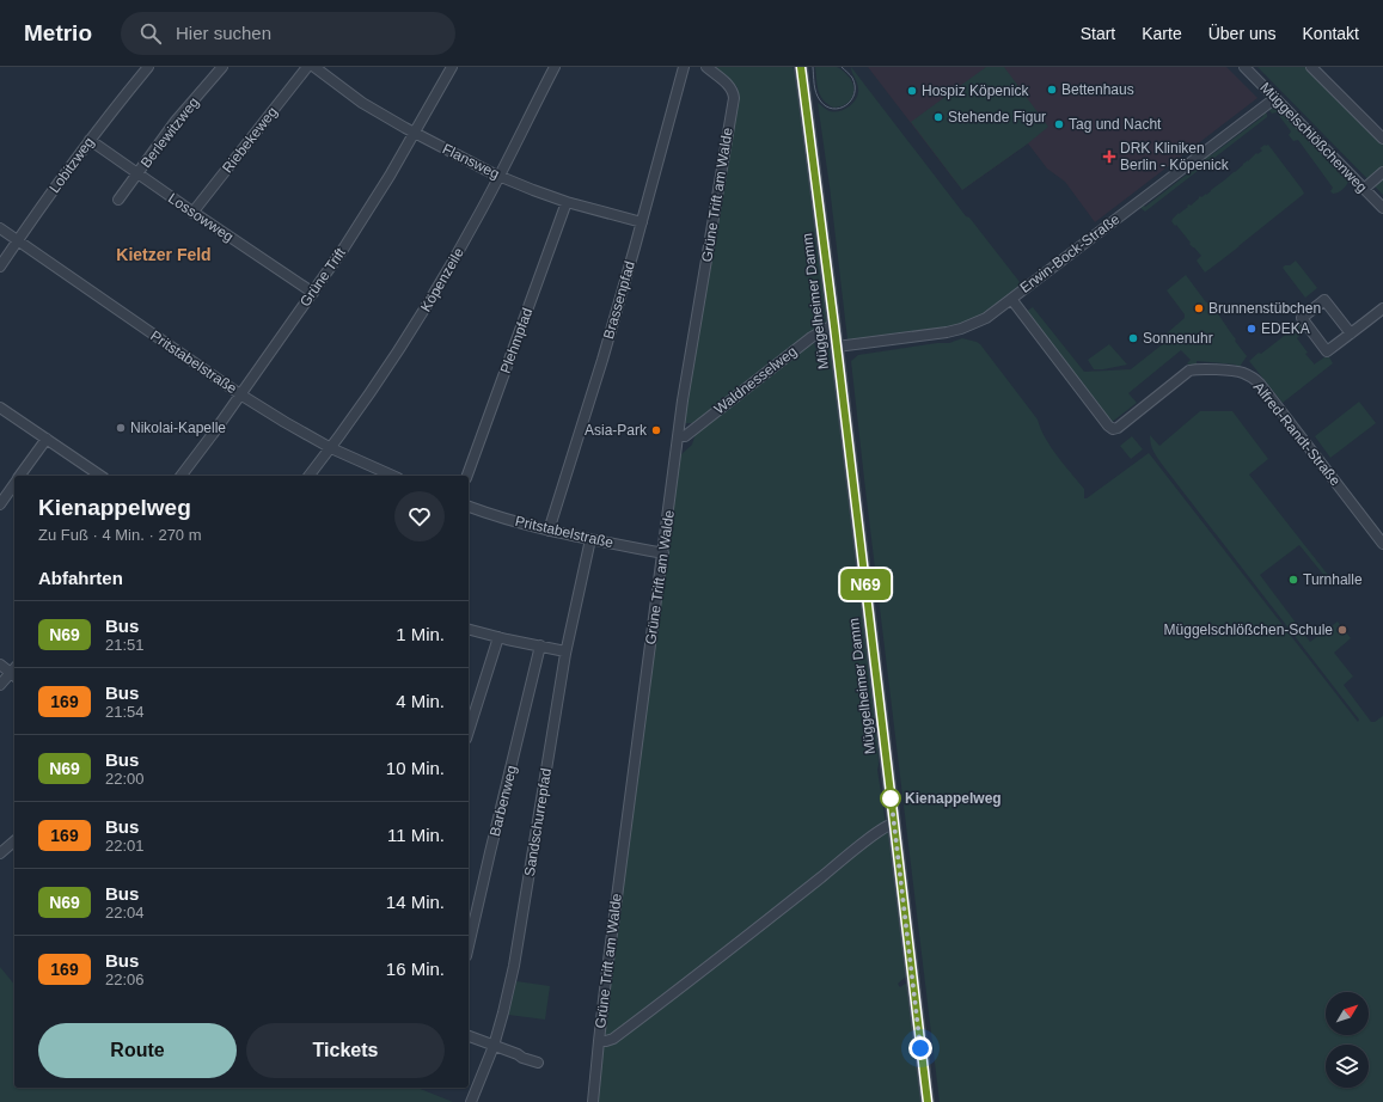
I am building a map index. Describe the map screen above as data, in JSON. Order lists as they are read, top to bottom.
{
  "streets": {
    "main road": ["Müggelheimer Damm"],
    "street": [
      "Berlewitzweg",
      "Müggelschlößchenweg",
      "Riebekeweg",
      "Flansweg",
      "Lobitzweg",
      "Grüne Trift am Walde",
      "Lossowweg",
      "Erwin-Bock-Straße",
      "Grüne Trift",
      "Köpenzeile",
      "Brassenpfad",
      "Plehmpfad",
      "Pritstabelstraße",
      "Waldnesselweg",
      "Alfred-Randt-Straße",
      "Barbenweg",
      "Sandschurrepfad"
    ]
  },
  "crossings": [
    ["Berlewitzweg", "Lossowweg"],
    ["Müggelschlößchenweg", "Erwin-Bock-Straße"],
    ["Riebekeweg", "Lossowweg"],
    ["Flansweg", "Grüne Trift"],
    ["Flansweg", "Köpenzeile"],
    ["Flansweg", "Brassenpfad"],
    ["Flansweg", "Plehmpfad"],
    ["Lobitzweg", "Lossowweg"],
    ["Lobitzweg", "Pritstabelstraße"],
    ["Grüne Trift am Walde", "Pritstabelstraße"],
    ["Grüne Trift am Walde", "Waldnesselweg"],
    ["Lossowweg", "Grüne Trift"],
    ["Erwin-Bock-Straße", "Müggelheimer Damm"],
    ["Erwin-Bock-Straße", "Alfred-Randt-Straße"],
    ["Grüne Trift", "Pritstabelstraße"],
    ["Köpenzeile", "Pritstabelstraße"],
    ["Brassenpfad", "Pritstabelstraße"],
    ["Müggelheimer Damm", "Waldnesselweg"],
    ["Pritstabelstraße", "Sandschurrepfad"]
  ],
  "districts": ["Kietzer Feld"],
  "places": {
    "other": [
      "Bettenhaus",
      "Hospiz Köpenick",
      "Stehende Figur",
      "Tag und Nacht",
      "Brunnenstübchen",
      "EDEKA",
      "Sonnenuhr",
      "Nikolai-Kapelle",
      "Asia-Park",
      "Turnhalle",
      "Müggelschlößchen-Schule",
      "Kienappelweg"
    ],
    "health": ["DRK Kliniken Berlin - Köpenick"]
  },
  "lines": ["bus line N69"],
  "north": "top right",
  "page": {
    "header": "Metrio",
    "search": "Hier suchen",
    "nav": [
      "Start",
      "Karte",
      "Über uns",
      "Kontakt"
    ],
    "on_map": "N69",
    "heading": [
      ["Kienappelweg", "Zu Fuß · 4 Min. · 270 m"],
      "Abfahrten"
    ],
    "list": [
      {
        "mark": "N69",
        "name": "Bus",
        "note": "21:51",
        "value": "1 Min."
      },
      {
        "mark": "169",
        "name": "Bus",
        "note": "21:54",
        "value": "4 Min."
      },
      {
        "mark": "N69",
        "name": "Bus",
        "note": "22:00",
        "value": "10 Min."
      },
      {
        "mark": "169",
        "name": "Bus",
        "note": "22:01",
        "value": "11 Min."
      },
      {
        "mark": "N69",
        "name": "Bus",
        "note": "22:04",
        "value": "14 Min."
      },
      {
        "mark": "169",
        "name": "Bus",
        "note": "22:06",
        "value": "16 Min."
      }
    ],
    "buttons": ["Route", "Tickets"]
  }
}
